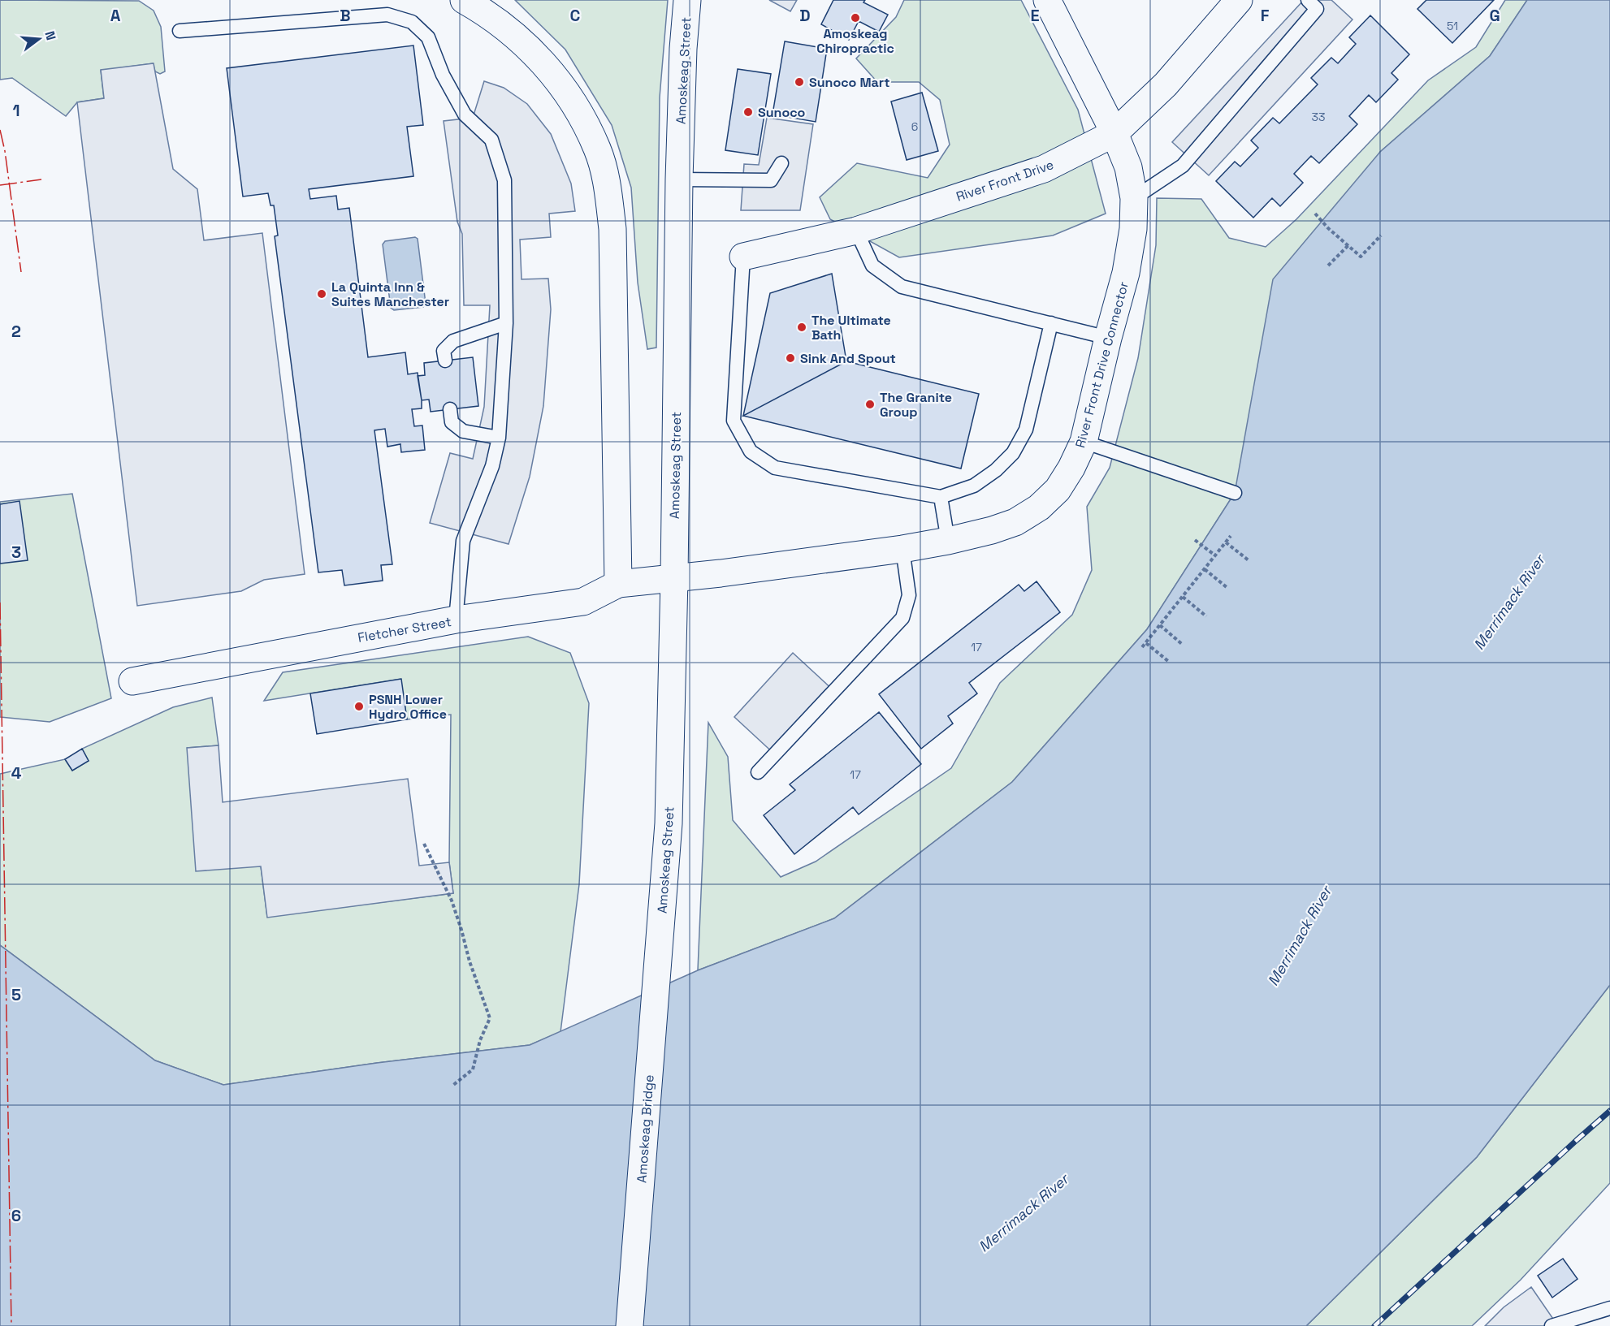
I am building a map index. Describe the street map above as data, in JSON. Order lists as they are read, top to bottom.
{
  "streets": {
    "street": [
      "Amoskeag Street",
      "River Front Drive",
      "River Front Drive Connector",
      "Fletcher Street",
      "Amoskeag Bridge"
    ]
  },
  "crossings": [
    ["Amoskeag Street", "River Front Drive Connector"],
    ["Amoskeag Street", "Fletcher Street"],
    ["Amoskeag Street", "Amoskeag Bridge"],
    ["River Front Drive", "River Front Drive Connector"],
    ["River Front Drive Connector", "Fletcher Street"]
  ],
  "water": ["Merrimack River"],
  "places": [
    "Amoskeag Chiropractic",
    "Sunoco Mart",
    "Sunoco",
    "La Quinta Inn & Suites Manchester",
    "The Ultimate Bath",
    "Sink And Spout",
    "The Granite Group",
    "PSNH Lower Hydro Office"
  ],
  "house_numbers": [
    "51",
    "33",
    "6",
    "17",
    "17"
  ],
  "north": "right",
  "grid": {
    "columns": [
      "A",
      "B",
      "C",
      "D",
      "E",
      "F",
      "G"
    ],
    "rows": [
      "1",
      "2",
      "3",
      "4",
      "5",
      "6"
    ]
  }
}
